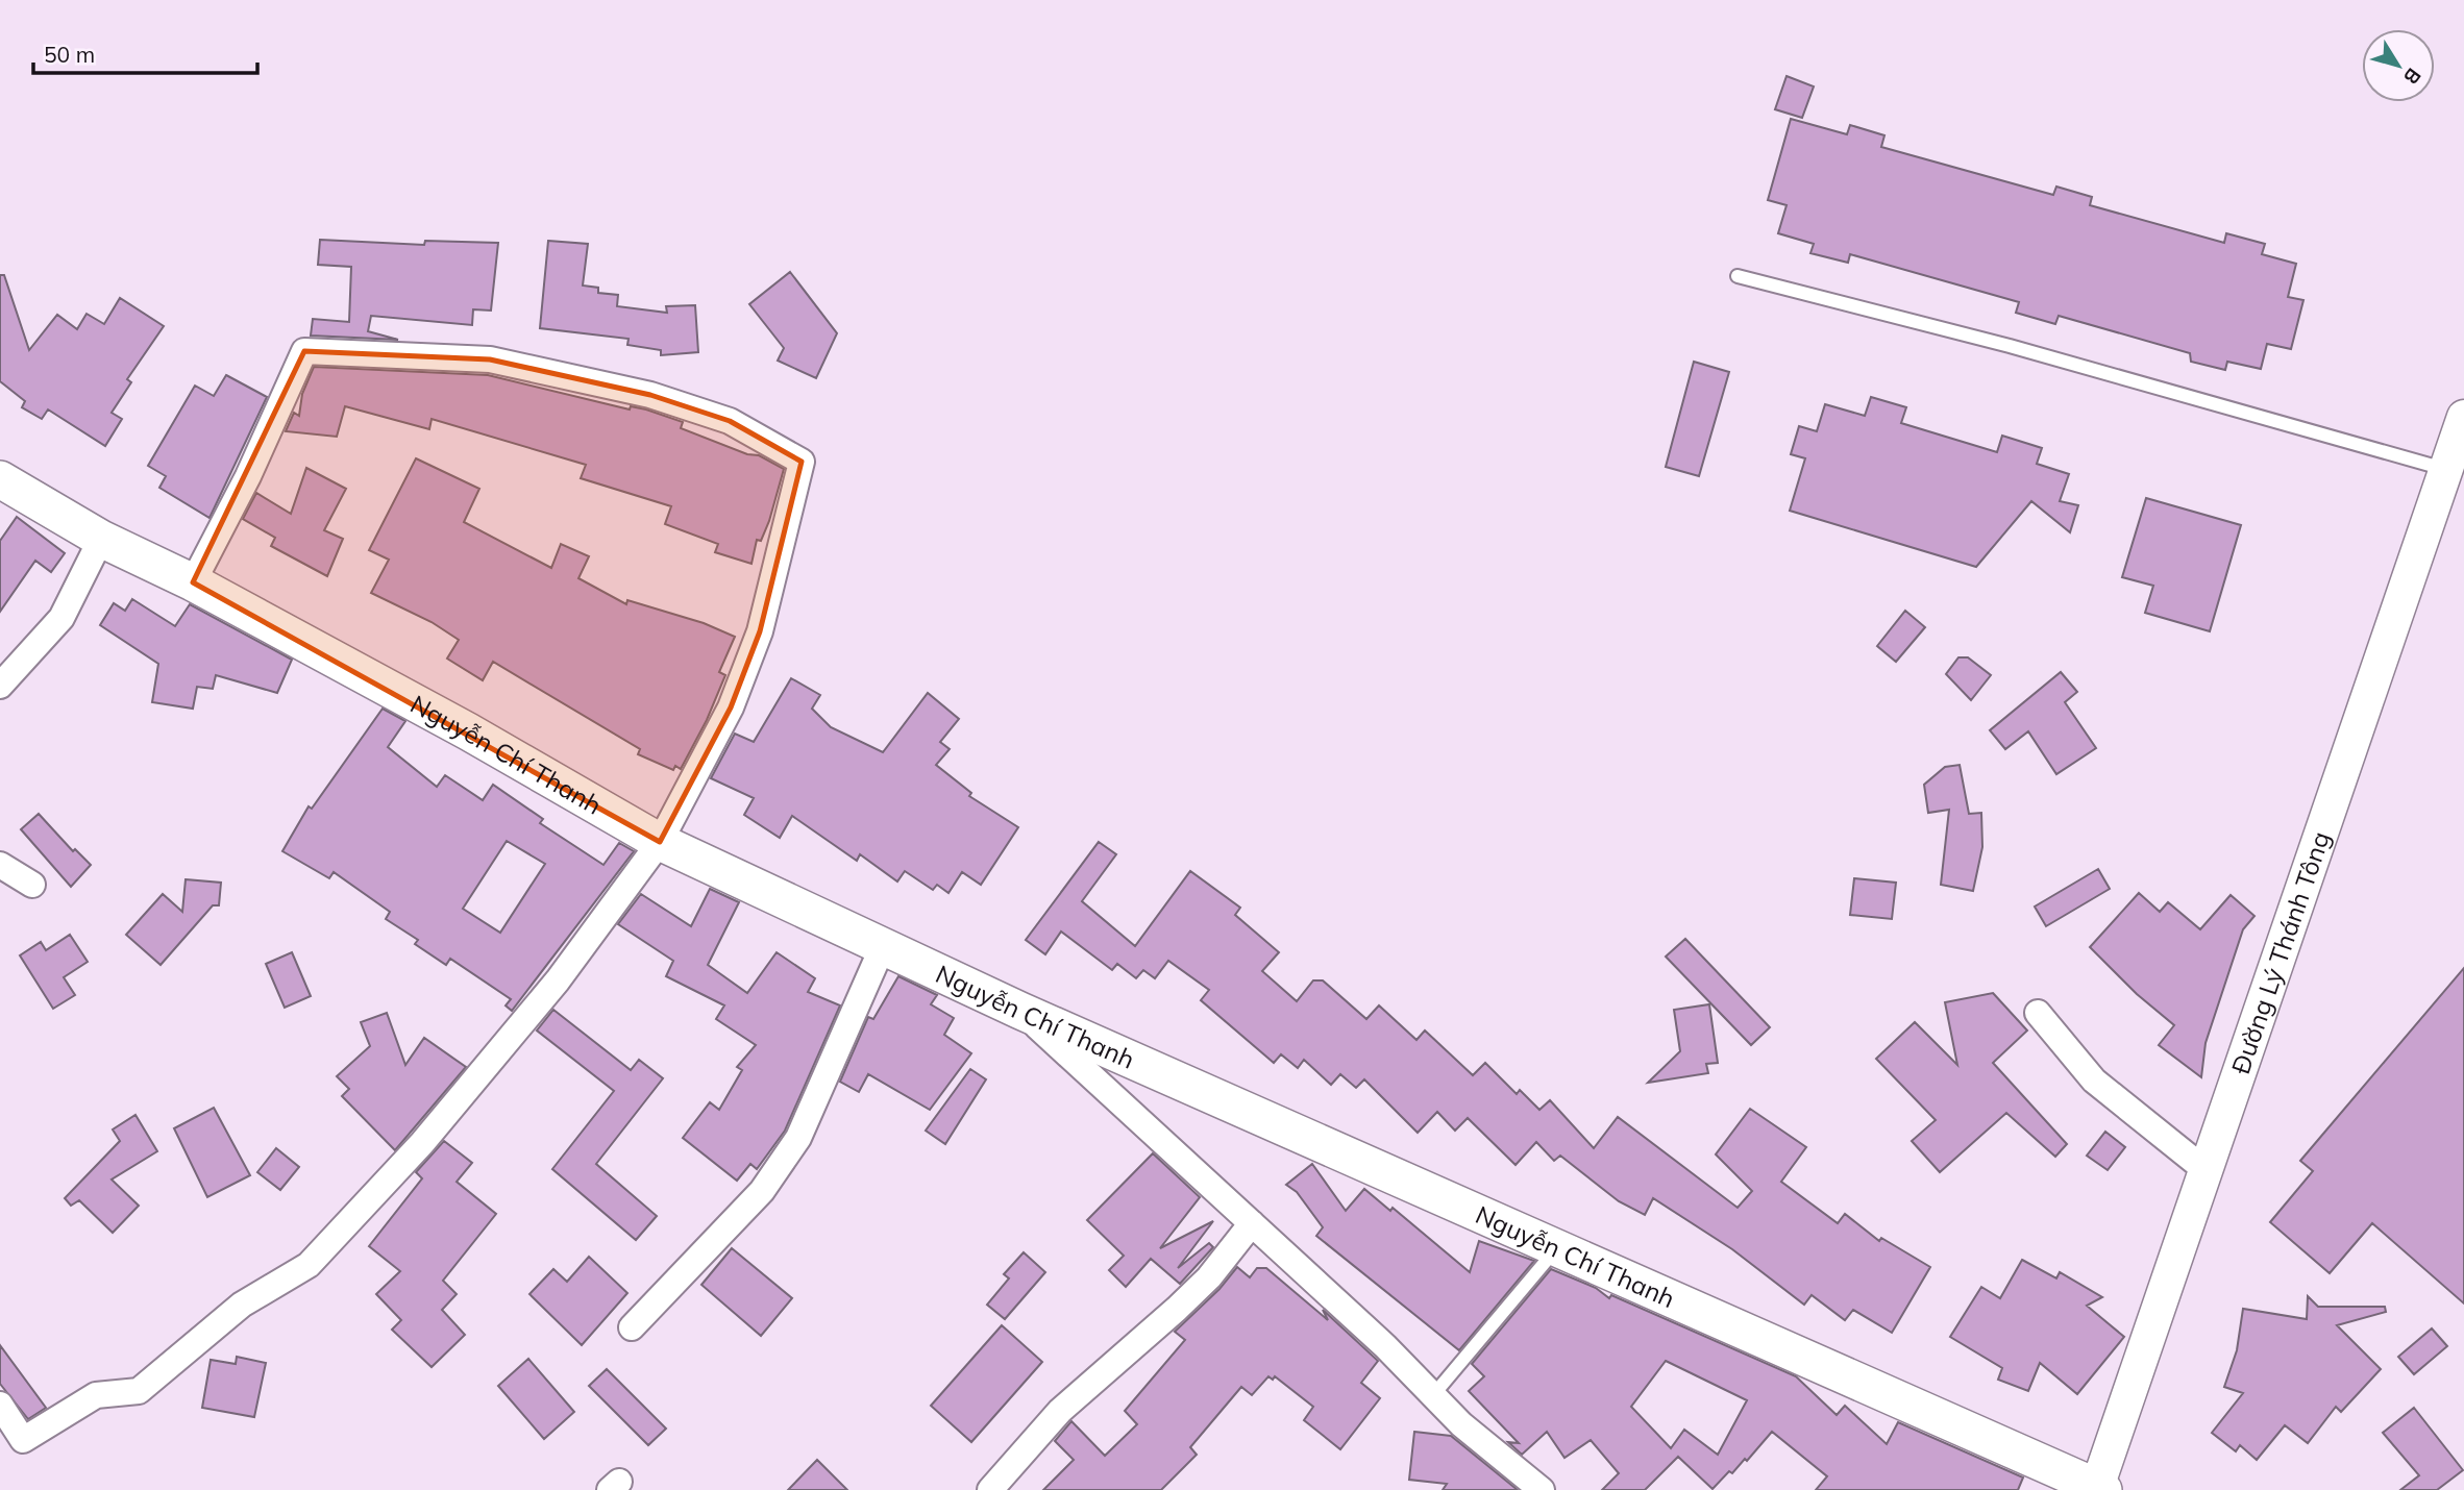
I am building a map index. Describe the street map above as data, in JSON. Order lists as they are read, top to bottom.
{
  "streets": {
    "main road": ["Nguyễn Chí Thanh"],
    "street": ["Đường Lý Thánh Tông"]
  },
  "crossings": [
    ["Nguyễn Chí Thanh", "Đường Lý Thánh Tông"]
  ],
  "scale_bar": "50 m",
  "north": "bottom right"
}
